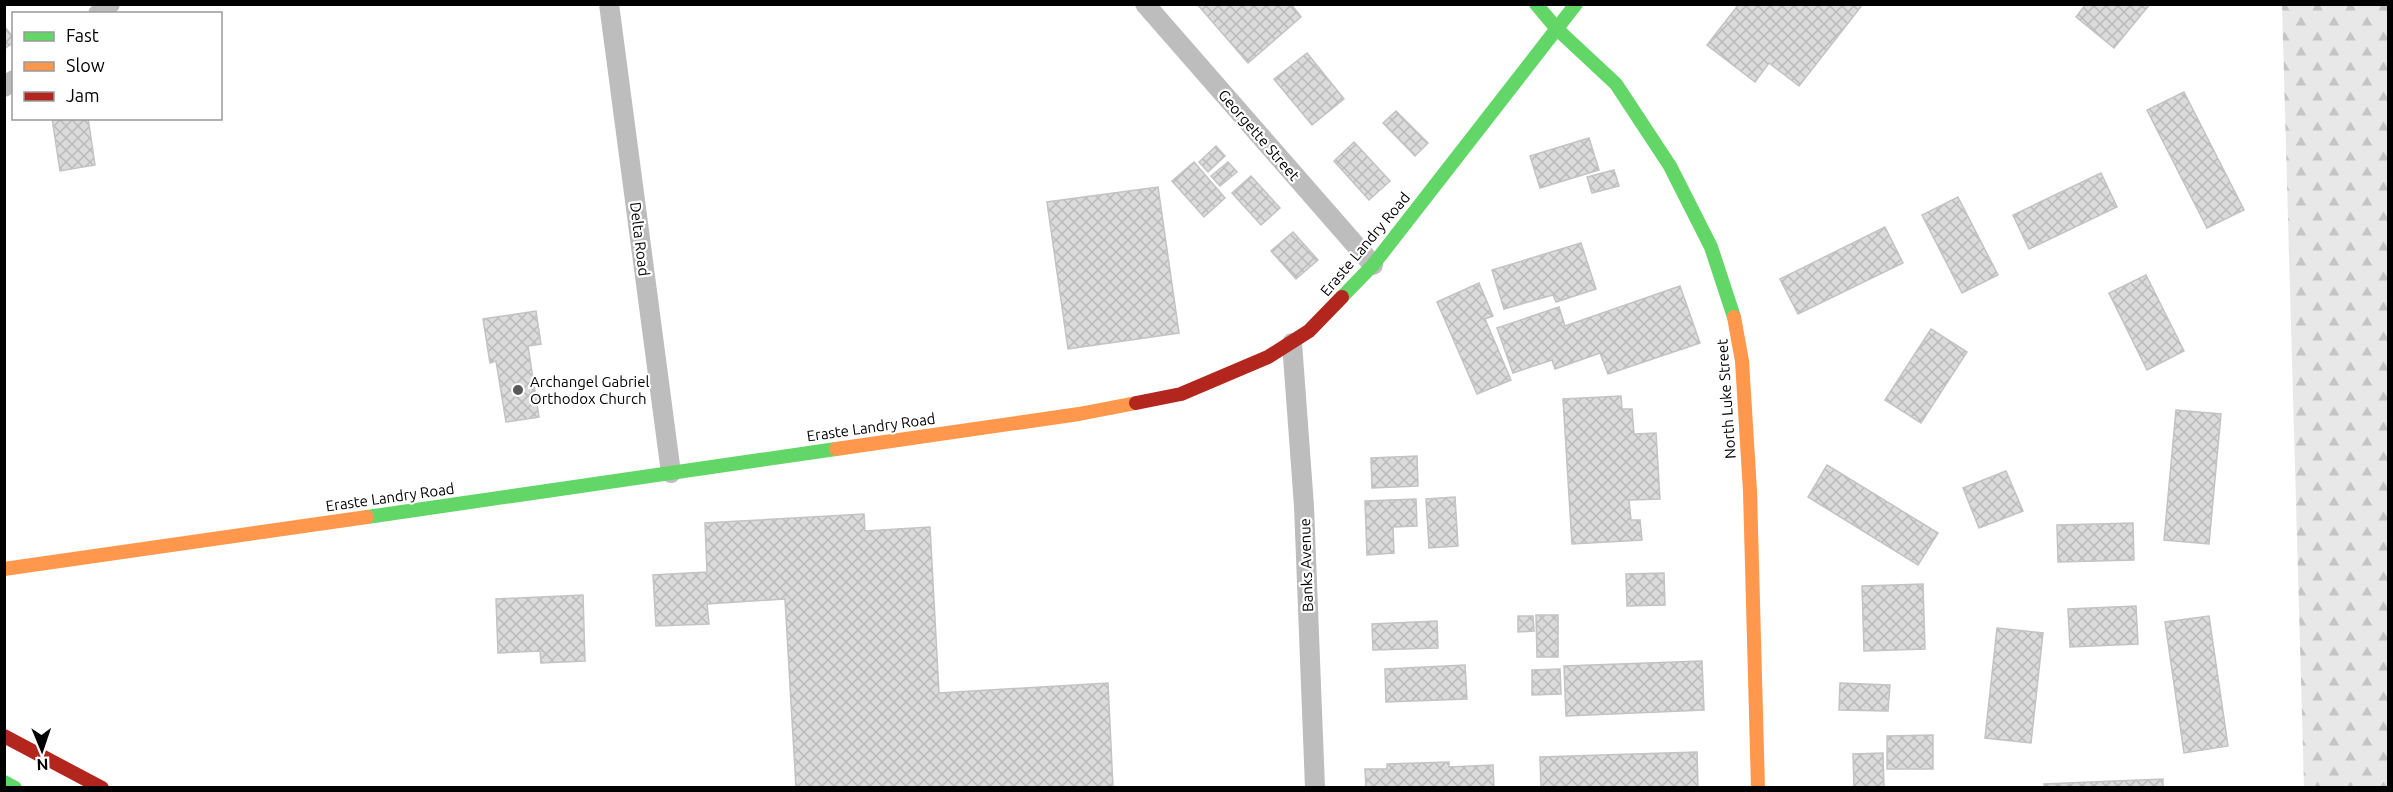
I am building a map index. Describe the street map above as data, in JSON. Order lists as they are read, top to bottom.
{
  "streets": {
    "street": [
      "Georgette Street",
      "Delta Road",
      "Eraste Landry Road",
      "North Luke Street",
      "Banks Avenue"
    ]
  },
  "crossings": [
    ["Georgette Street", "Eraste Landry Road"],
    ["Delta Road", "Eraste Landry Road"],
    ["Eraste Landry Road", "North Luke Street"],
    ["Eraste Landry Road", "Banks Avenue"]
  ],
  "places": ["Archangel Gabriel Orthodox Church"],
  "legend": ["Fast", "Slow", "Jam"],
  "north": "bottom"
}
